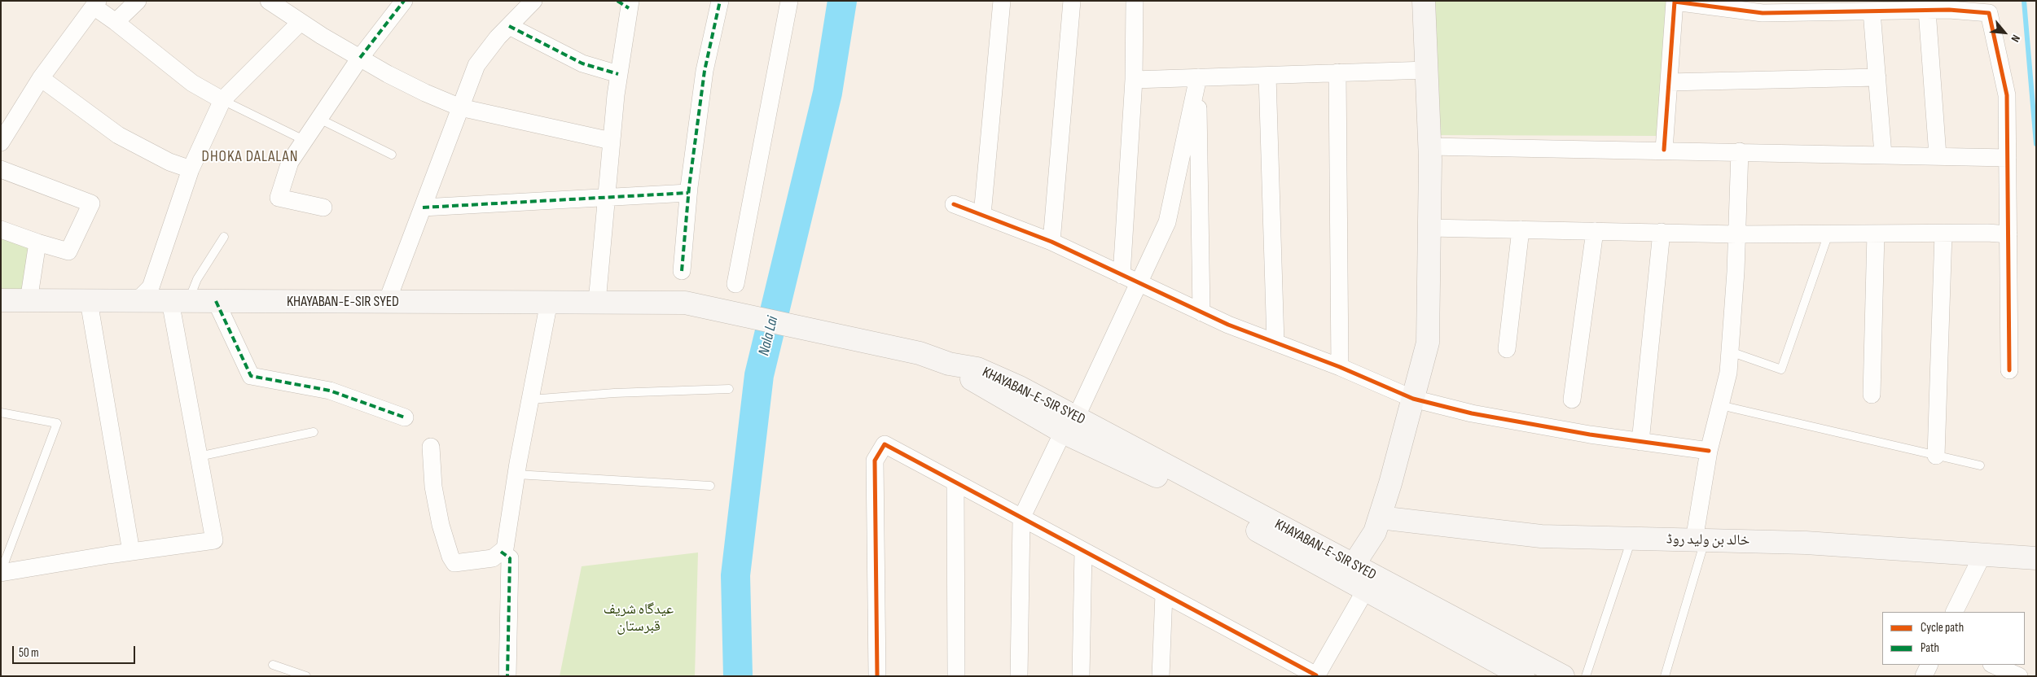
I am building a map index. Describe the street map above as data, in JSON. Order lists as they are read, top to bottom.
{
  "streets": {
    "main road": ["KHAYABAN-E-SIR SYED", "خالد بن ولید روڈ"]
  },
  "districts": ["DHOKA DALALAN"],
  "water": ["Nala Lai"],
  "parks": ["عیدگاہ شریف قبرستان"],
  "legend": ["Cycle path", "Path"],
  "scale_bar": "50 m",
  "north": "bottom right"
}
